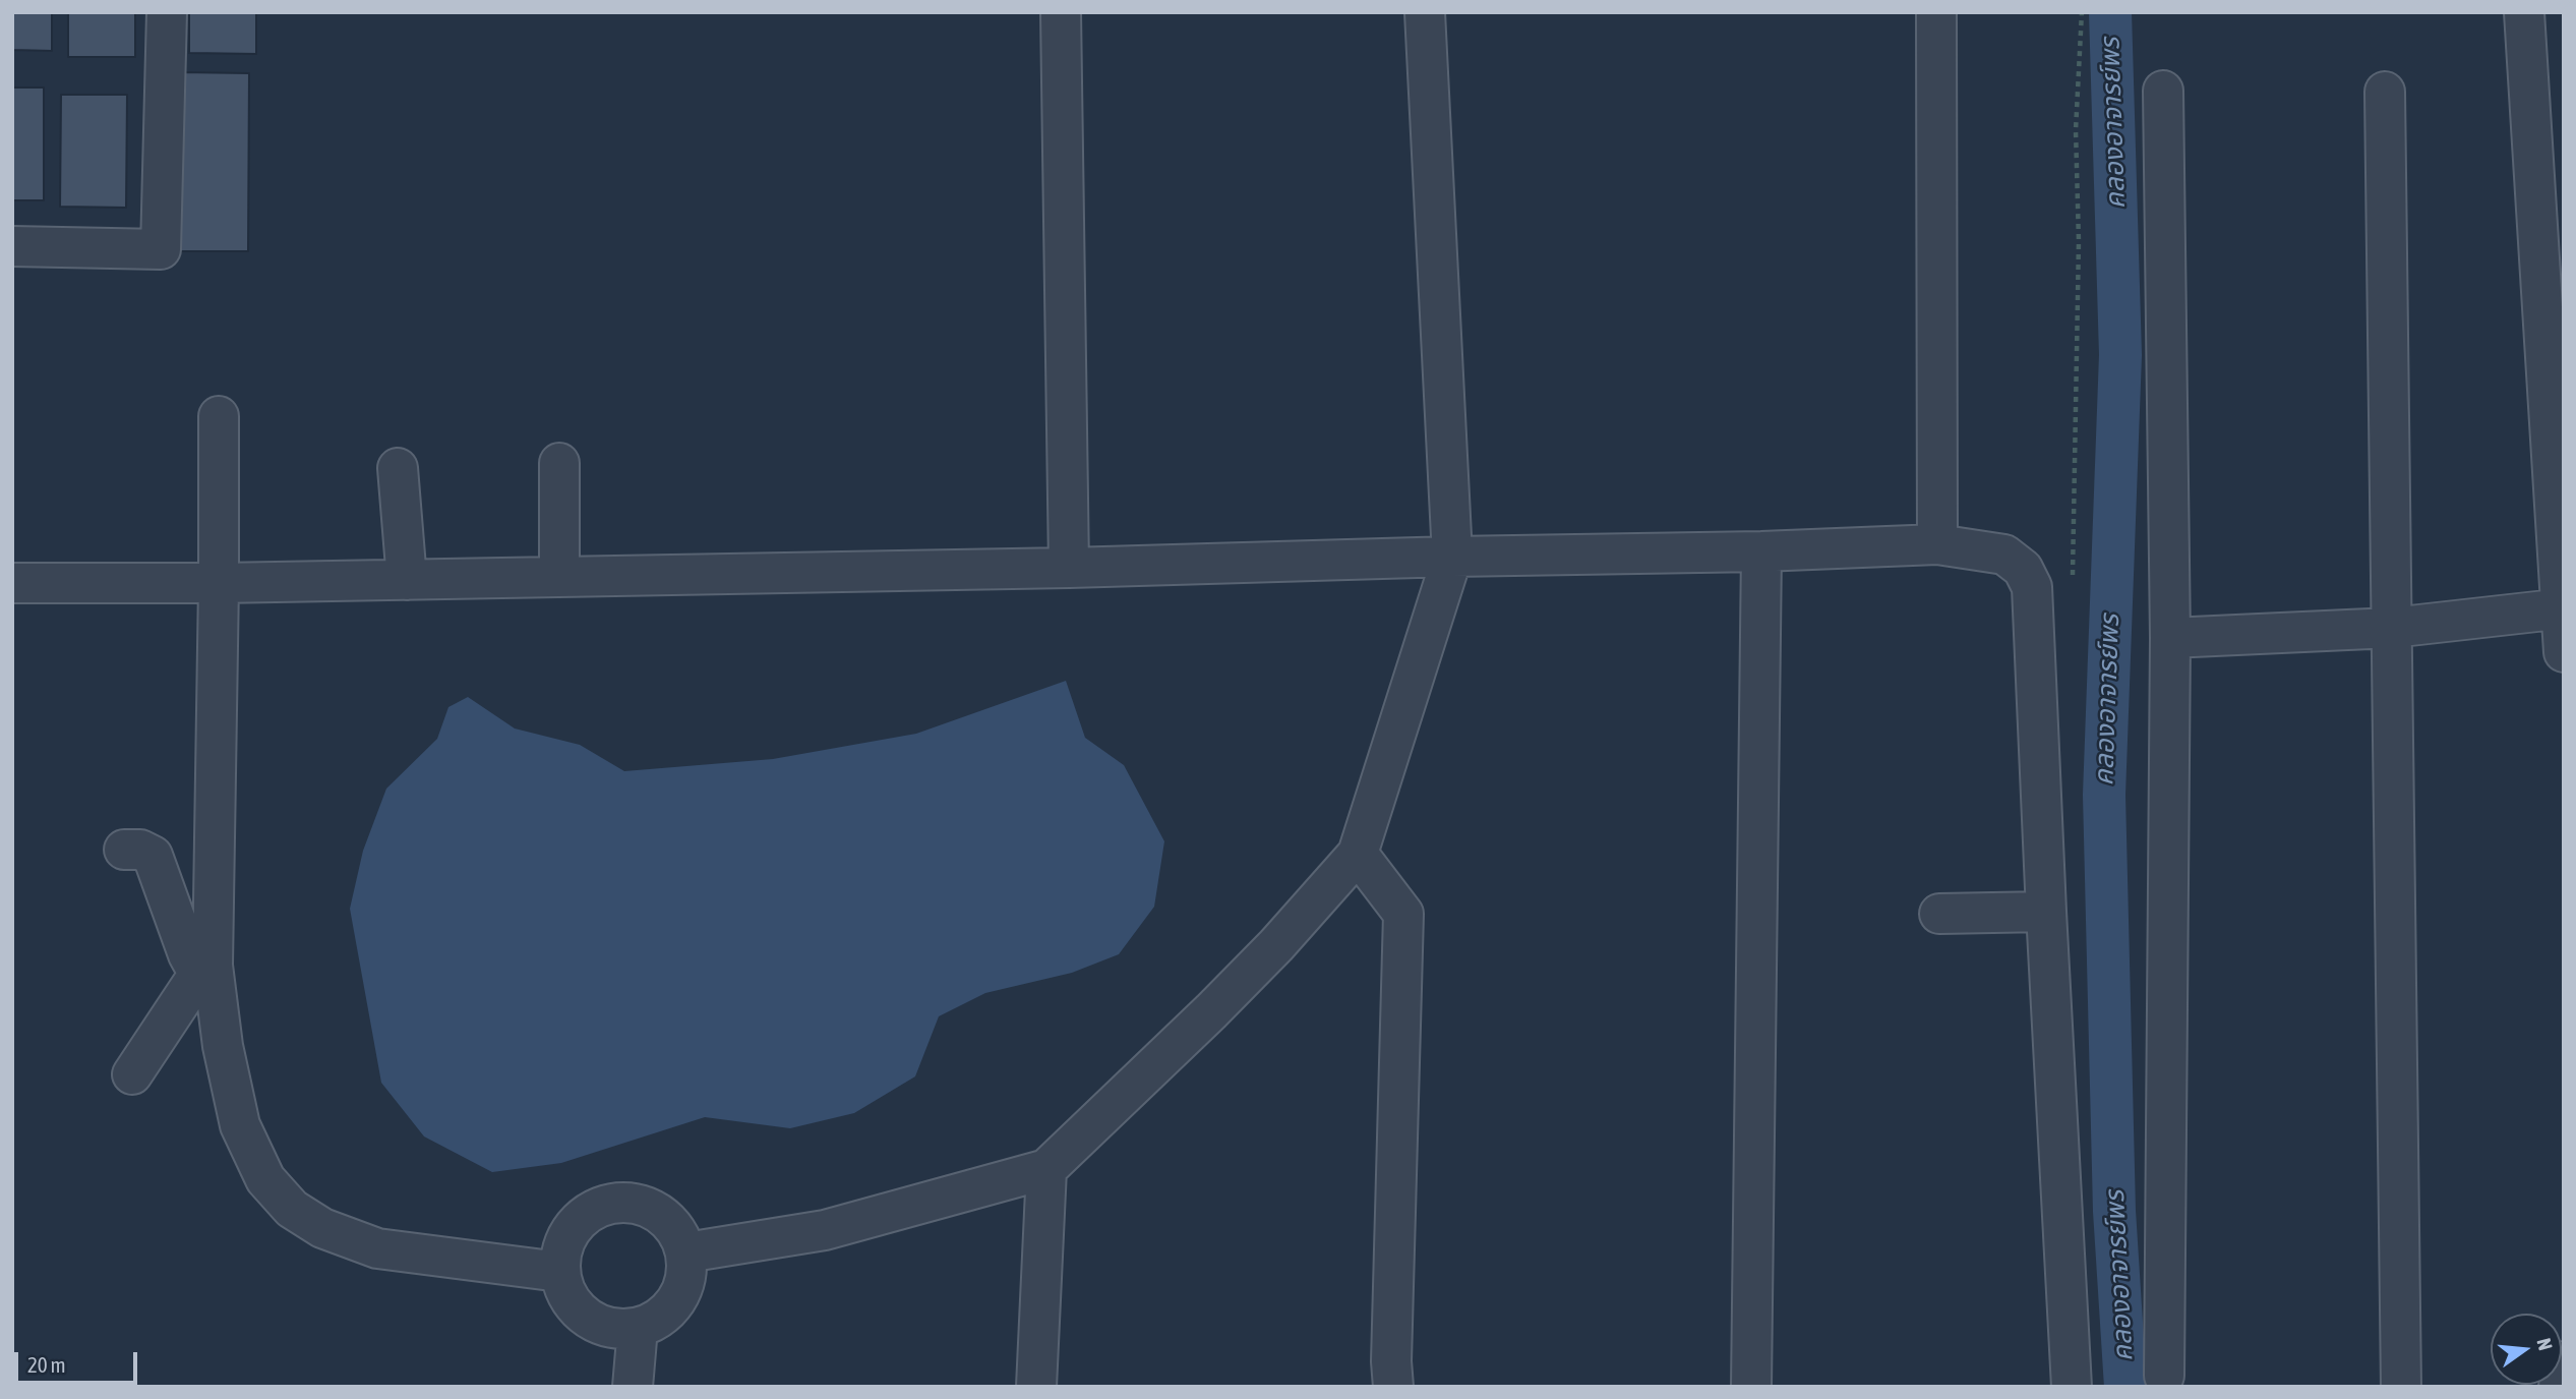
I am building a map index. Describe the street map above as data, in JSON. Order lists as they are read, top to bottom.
{
  "water": ["คลองอาจารย์พร"],
  "scale_bar": "20 m",
  "north": "right"
}
